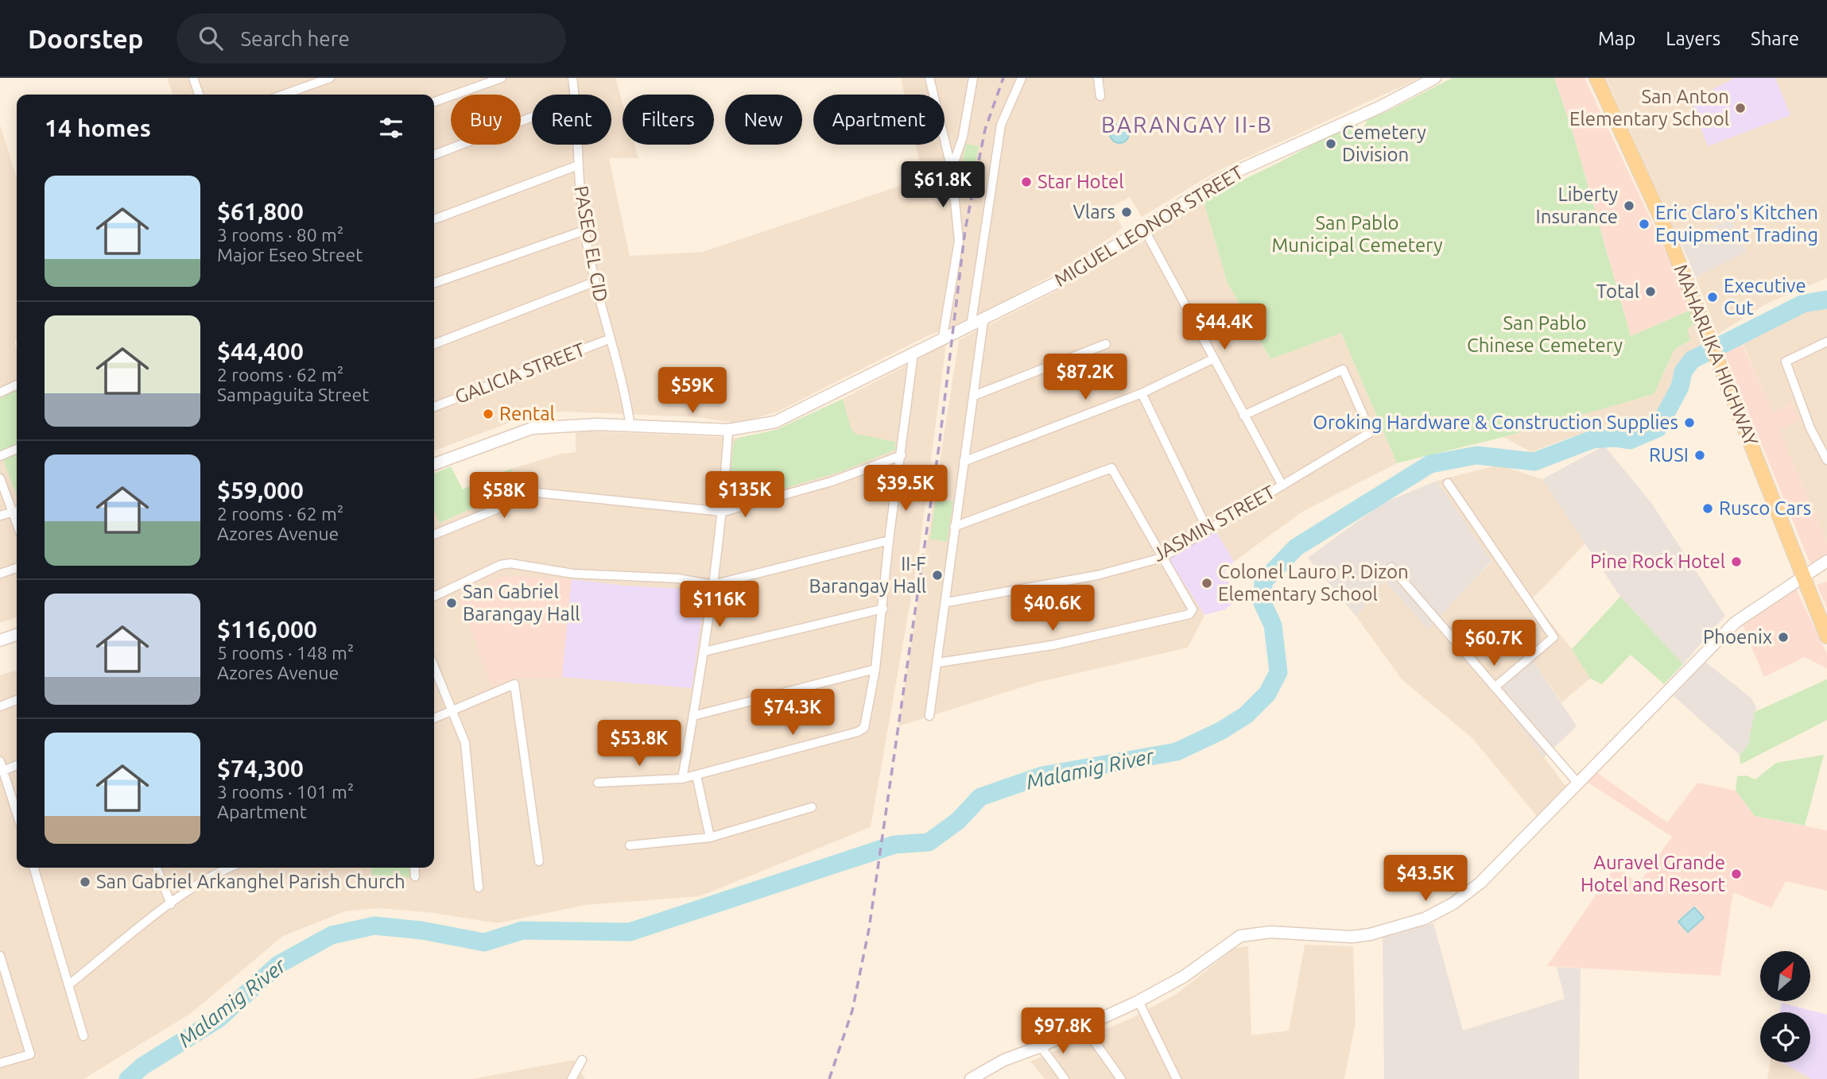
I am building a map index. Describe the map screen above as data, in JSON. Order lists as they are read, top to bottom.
{
  "streets": {
    "main road": ["MAHARLIKA HIGHWAY"],
    "street": [
      "MIGUEL LEONOR STREET",
      "PASEO EL CID",
      "GALICIA STREET",
      "JASMIN STREET"
    ]
  },
  "crossings": [
    ["MIGUEL LEONOR STREET", "PASEO EL CID"],
    ["PASEO EL CID", "GALICIA STREET"]
  ],
  "districts": ["BARANGAY II-B"],
  "water": ["Malamig River"],
  "parks": ["San Pablo Municipal Cemetery", "San Pablo Chinese Cemetery"],
  "places": [
    "San Anton Elementary School",
    "Cemetery Division",
    "Star Hotel",
    "Liberty Insurance",
    "Vlars",
    "Eric Claro's Kitchen Equipment Trading",
    "Total",
    "Executive Cut",
    "Rental",
    "Oroking Hardware & Construction Supplies",
    "RUSI",
    "Rusco Cars",
    "Pine Rock Hotel",
    "II-F Barangay Hall",
    "Colonel Lauro P. Dizon Elementary School",
    "San Gabriel Barangay Hall",
    "Phoenix",
    "Auravel Grande Hotel and Resort",
    "San Gabriel Arkanghel Parish Church"
  ],
  "north": "top right",
  "page": {
    "header": "Doorstep",
    "search": "Search here",
    "nav": ["Map", "Layers", "Share"],
    "chip": [
      "Buy",
      "Rent",
      "Filters",
      "New",
      "Apartment"
    ],
    "heading": "14 homes",
    "price": [
      "$61.8K",
      "$44.4K",
      "$87.2K",
      "$59K",
      "$39.5K",
      "$135K",
      "$58K",
      "$116K",
      "$40.6K",
      "$60.7K",
      "$74.3K",
      "$53.8K",
      "$43.5K",
      "$97.8K"
    ],
    "list": [
      {
        "name": "$61,800",
        "note": "3 rooms · 80 m² · Major Eseo Street"
      },
      {
        "name": "$44,400",
        "note": "2 rooms · 62 m² · Sampaguita Street"
      },
      {
        "name": "$59,000",
        "note": "2 rooms · 62 m² · Azores Avenue"
      },
      {
        "name": "$116,000",
        "note": "5 rooms · 148 m² · Azores Avenue"
      },
      {
        "name": "$74,300",
        "note": "3 rooms · 101 m² · Apartment"
      }
    ]
  }
}
